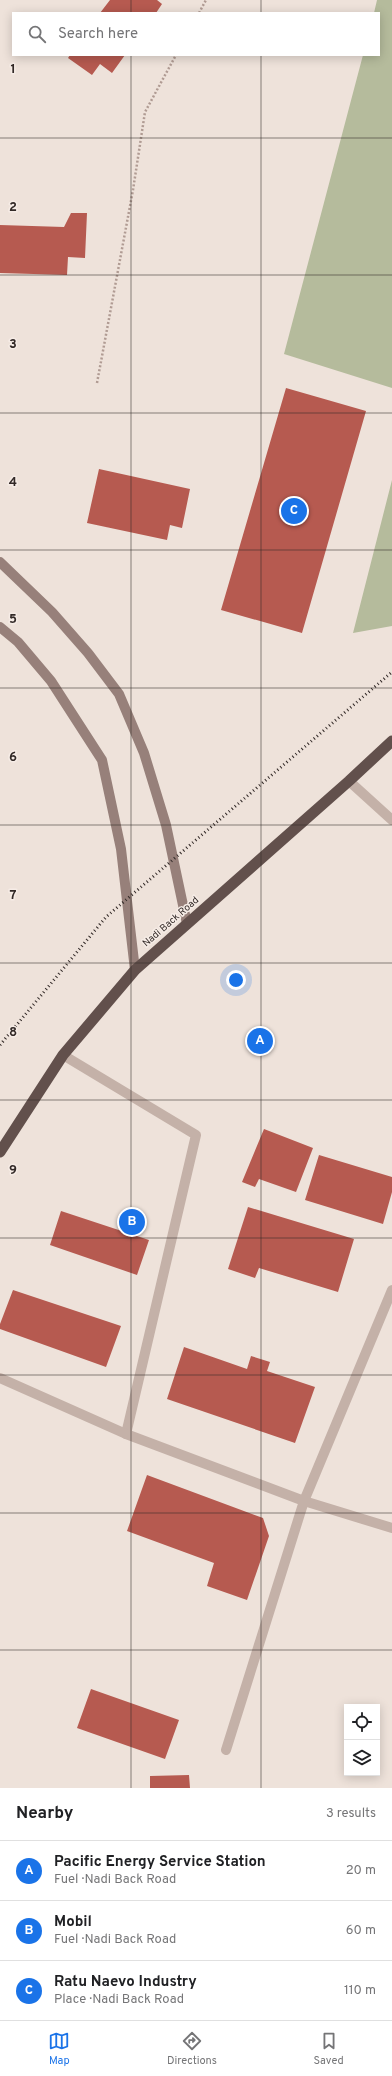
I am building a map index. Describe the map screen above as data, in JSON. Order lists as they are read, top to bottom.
{
  "streets": {
    "highway": ["Nadi Back Road"]
  },
  "page": {
    "search": "Search here",
    "pins": ["C", "A", "B"],
    "heading": ["Nearby", "3 results"],
    "list": [
      {
        "mark": "A",
        "name": "Pacific Energy Service Station",
        "note": "Fuel · Nadi Back Road",
        "value": "20 m"
      },
      {
        "mark": "B",
        "name": "Mobil",
        "note": "Fuel · Nadi Back Road",
        "value": "60 m"
      },
      {
        "mark": "C",
        "name": "Ratu Naevo Industry",
        "note": "Place · Nadi Back Road",
        "value": "110 m"
      }
    ],
    "nav": ["Map", "Directions", "Saved"]
  },
  "grid": {
    "rows": [
      "1",
      "2",
      "3",
      "4",
      "5",
      "6",
      "7",
      "8",
      "9"
    ]
  }
}
